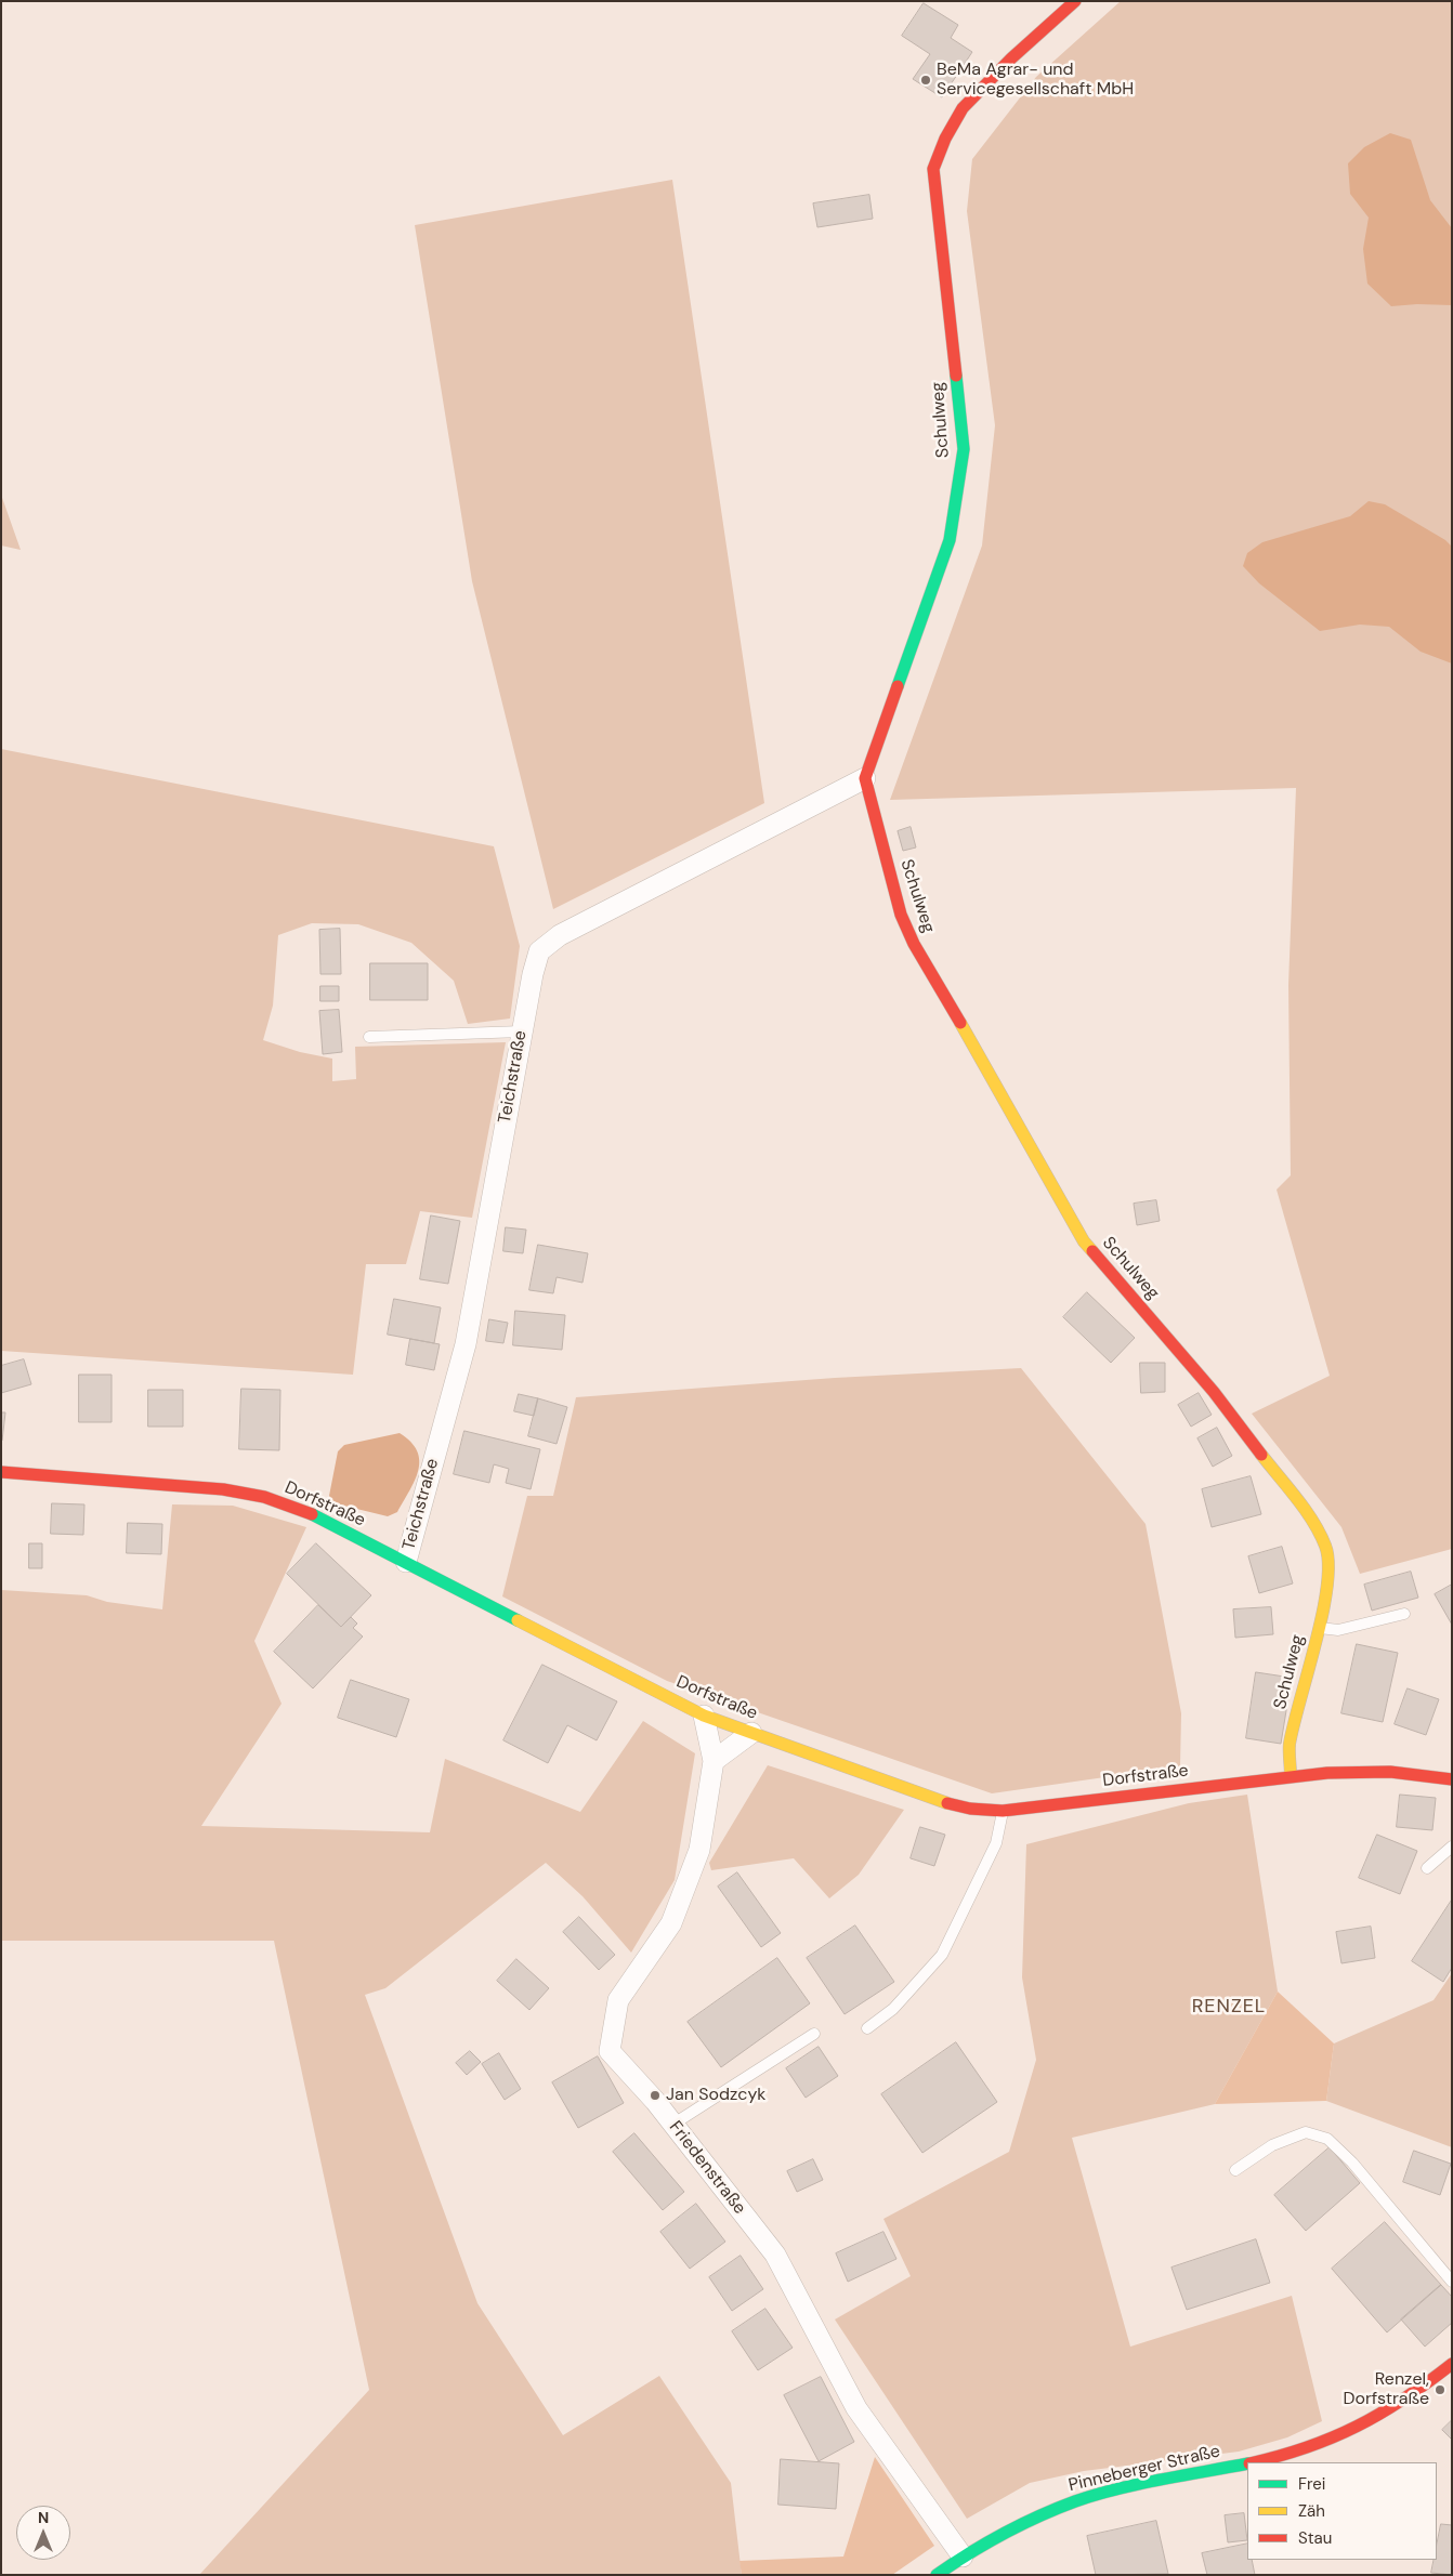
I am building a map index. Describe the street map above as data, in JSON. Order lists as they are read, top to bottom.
{
  "streets": {
    "street": [
      "Schulweg",
      "Teichstraße",
      "Dorfstraße",
      "Friedenstraße",
      "Pinneberger Straße"
    ]
  },
  "crossings": [
    ["Schulweg", "Teichstraße"],
    ["Schulweg", "Dorfstraße"],
    ["Teichstraße", "Dorfstraße"],
    ["Dorfstraße", "Friedenstraße"],
    ["Friedenstraße", "Pinneberger Straße"]
  ],
  "districts": ["RENZEL"],
  "places": ["BeMa Agrar- und Servicegesellschaft MbH", "Jan Sodzcyk", "Renzel, Dorfstraße"],
  "legend": ["Frei", "Zäh", "Stau"],
  "north": "top"
}
